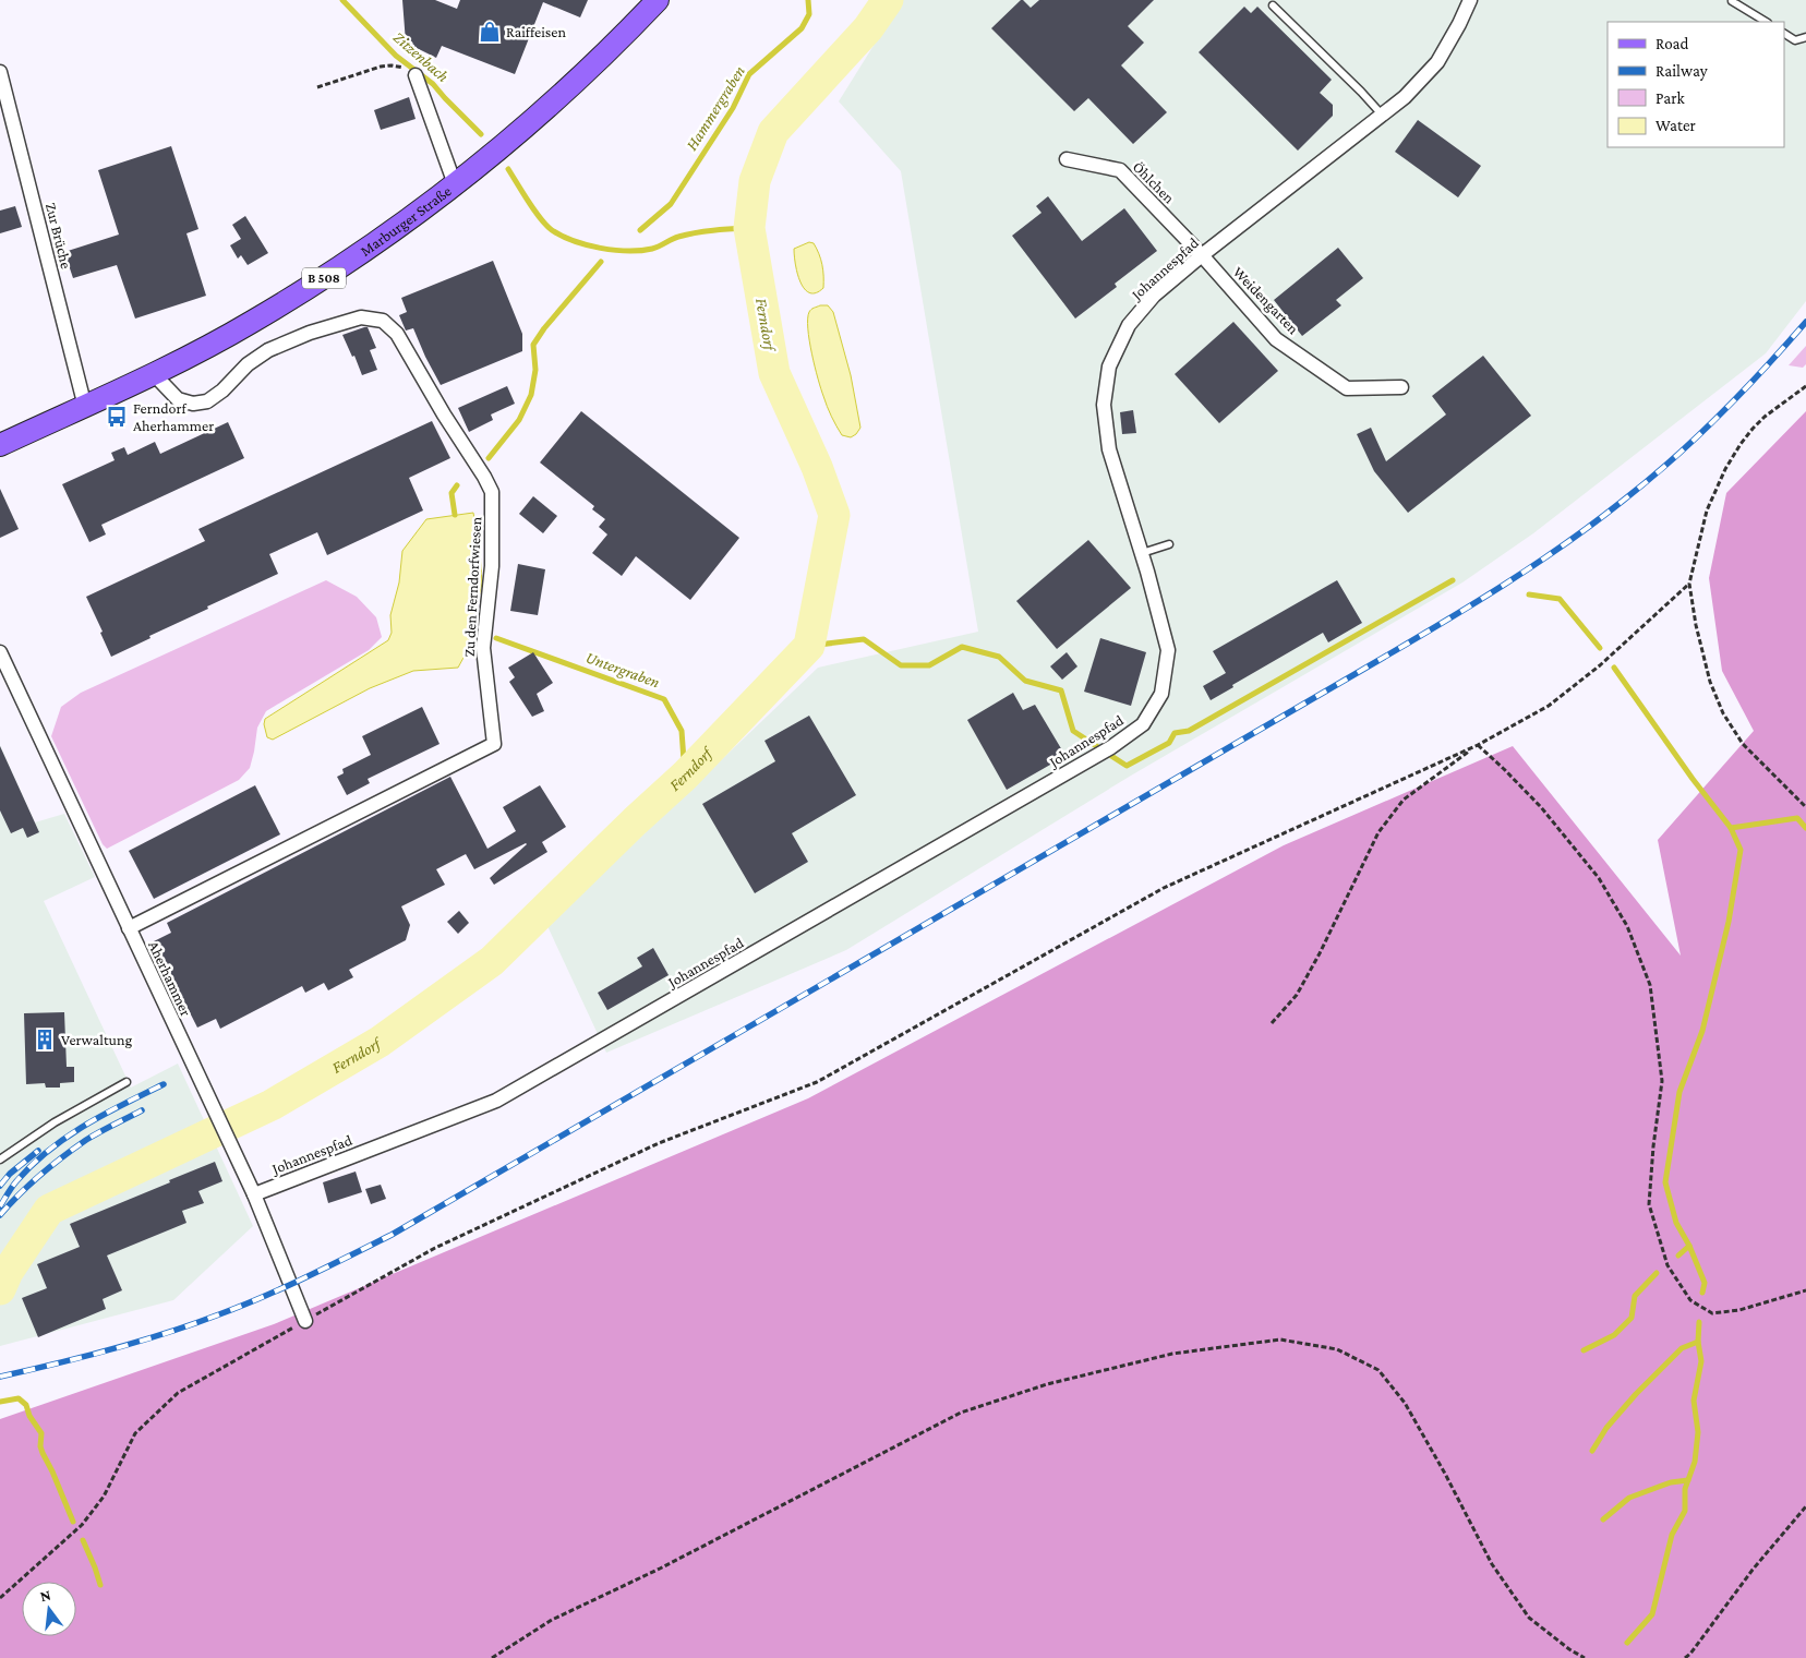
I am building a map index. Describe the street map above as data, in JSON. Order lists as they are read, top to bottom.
{
  "streets": {
    "main road": ["Marburger Straße", "B 508"],
    "street": [
      "Öhlchen",
      "Zur Brüche",
      "Johannespfad",
      "Weidengarten",
      "Zu den Ferndorfwiesen",
      "Aherhammer"
    ]
  },
  "crossings": [
    ["Öhlchen", "Johannespfad"],
    ["Öhlchen", "Weidengarten"],
    ["Marburger Straße", "Zur Brüche"],
    ["Marburger Straße", "Zu den Ferndorfwiesen"],
    ["Johannespfad", "Weidengarten"],
    ["Johannespfad", "Aherhammer"],
    ["Zu den Ferndorfwiesen", "Aherhammer"]
  ],
  "water": [
    "Zitzenbach",
    "Hammergraben",
    "Ferndorf",
    "Untergraben"
  ],
  "places": {
    "shop": ["Raiffeisen"],
    "bus stop": ["Ferndorf Aherhammer"],
    "building": ["Verwaltung"]
  },
  "legend": [
    "Road",
    "Railway",
    "Park",
    "Water"
  ],
  "north": "top"
}
